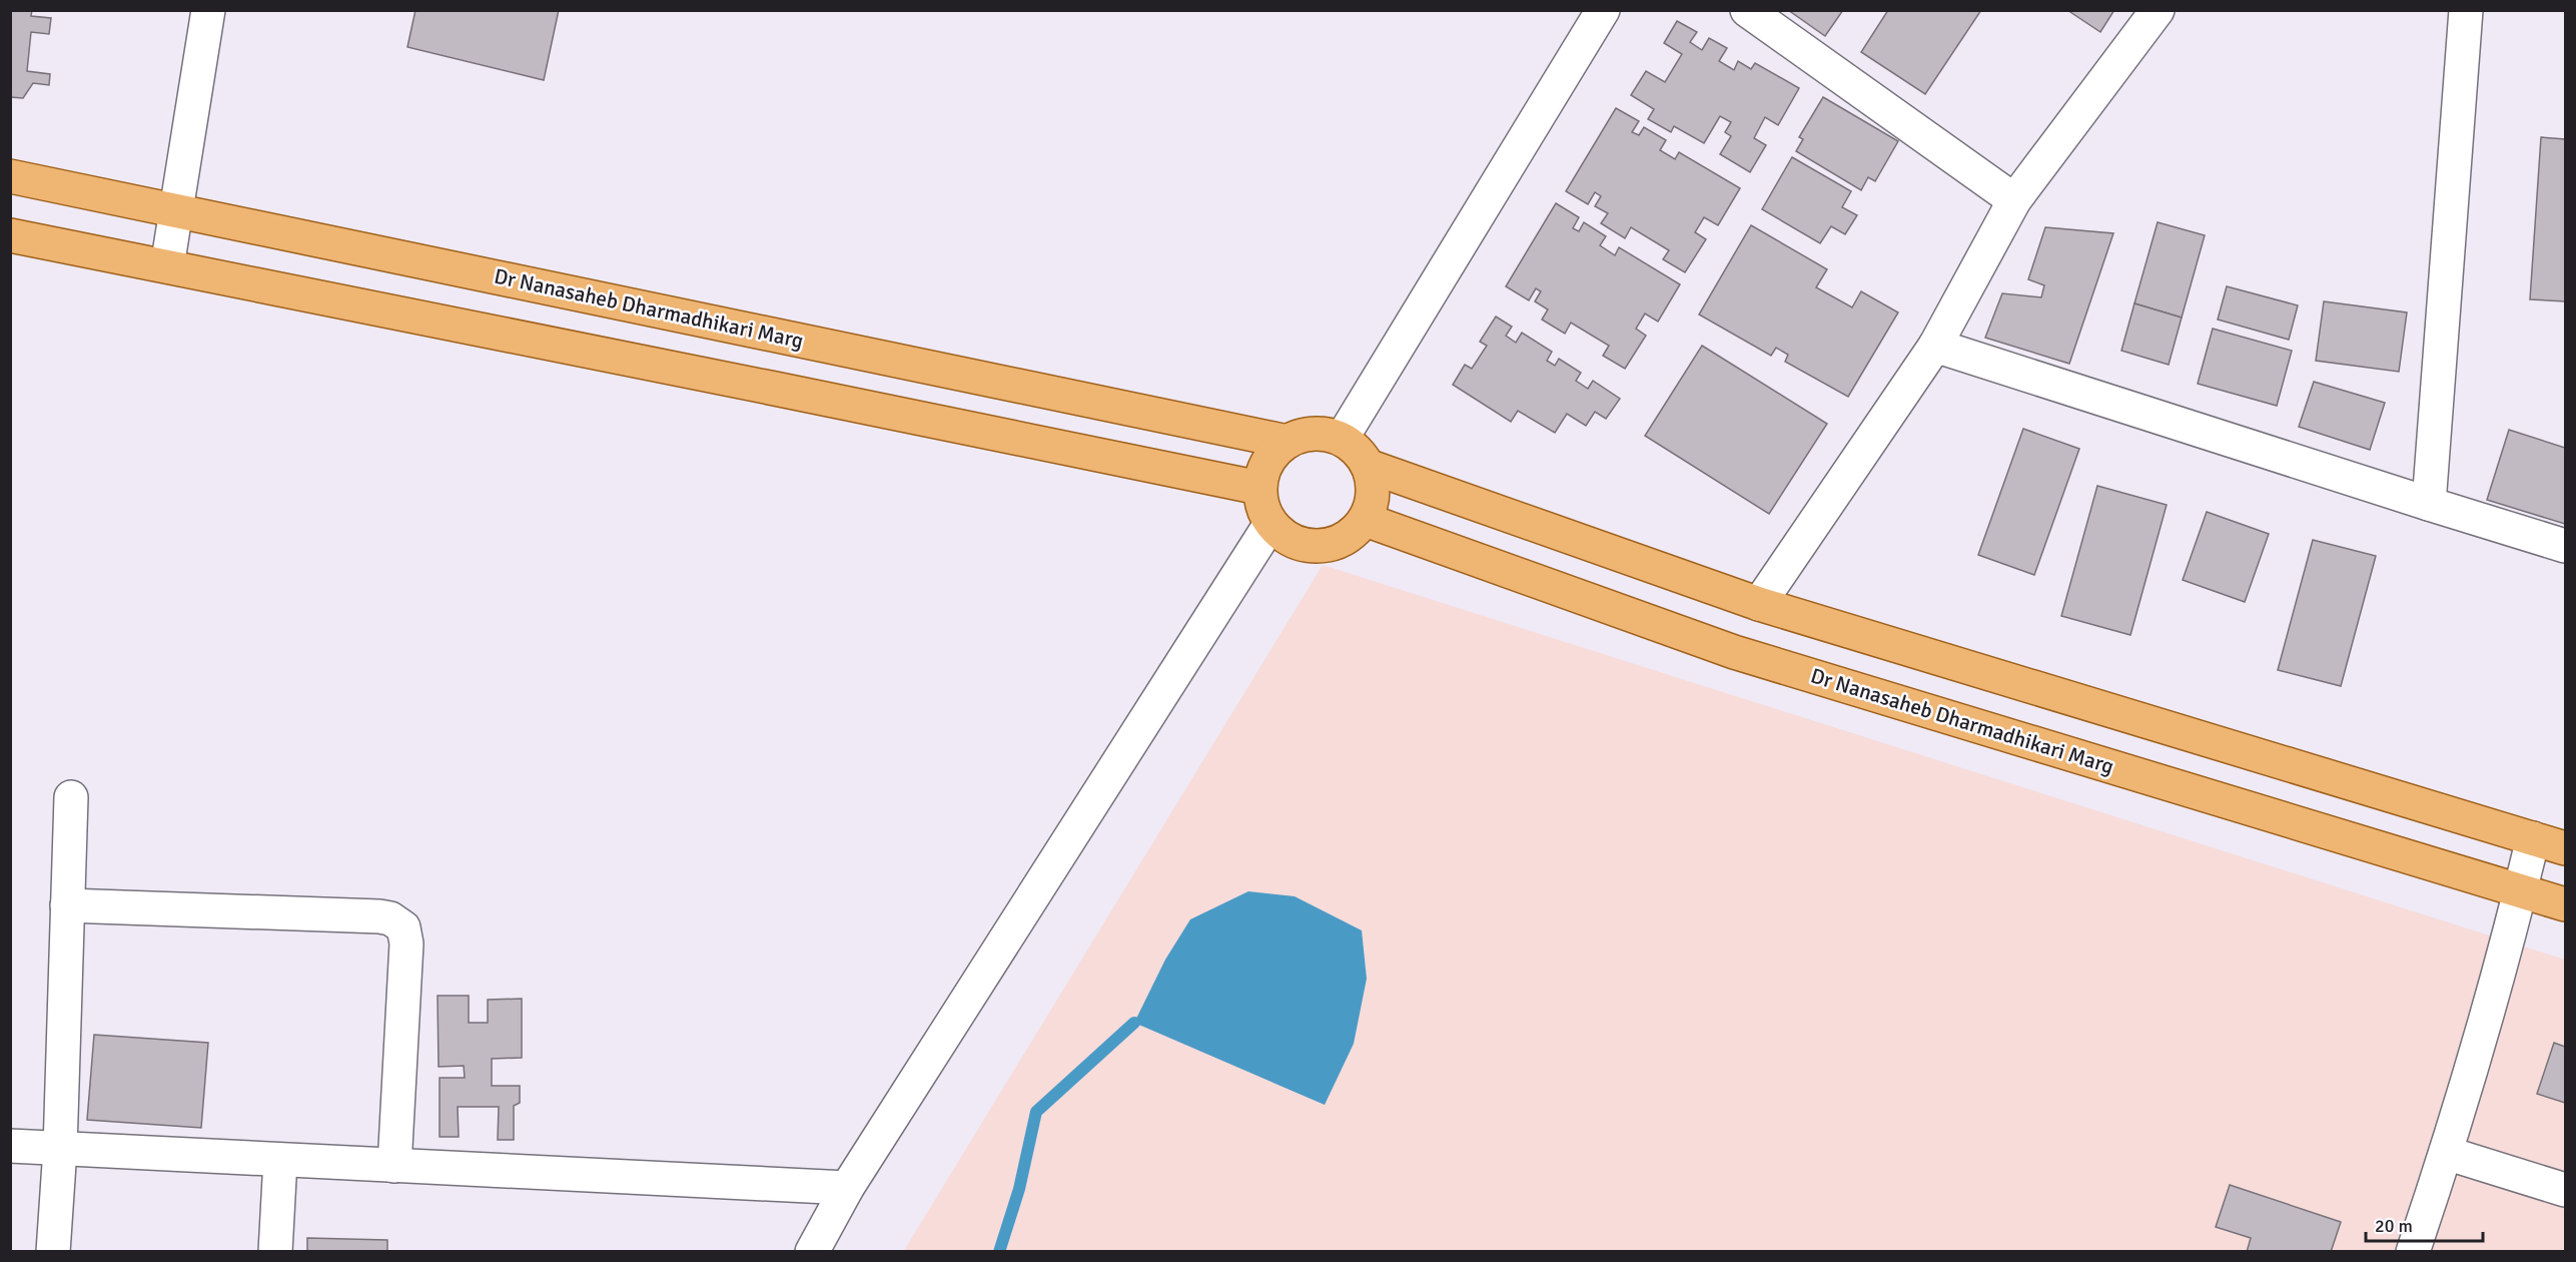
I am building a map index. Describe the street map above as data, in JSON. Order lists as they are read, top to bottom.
{
  "streets": {
    "main road": ["Dr Nanasaheb Dharmadhikari Marg"]
  },
  "scale_bar": "20 m"
}
